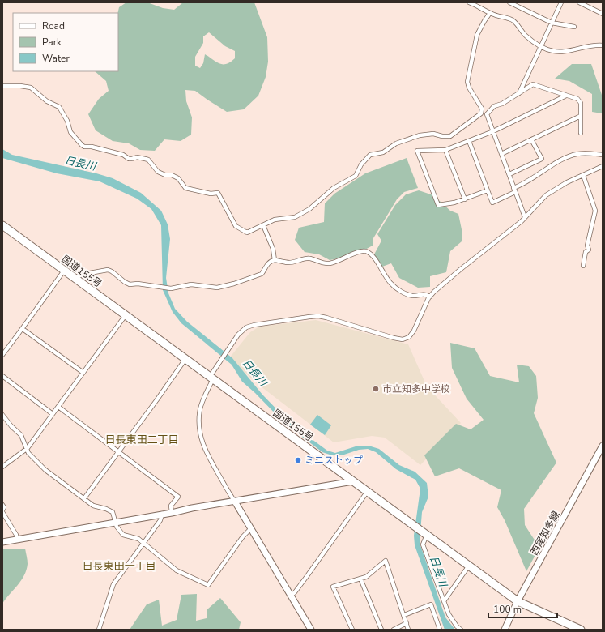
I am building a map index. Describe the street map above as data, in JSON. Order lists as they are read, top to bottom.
{
  "streets": {
    "highway": ["国道155号"],
    "street": ["西尾知多線"]
  },
  "crossings": [
    ["国道155号", "西尾知多線"]
  ],
  "districts": ["日長東田二丁目", "日長東田一丁目"],
  "water": ["日長川"],
  "places": ["市立知多中学校", "ミニストップ"],
  "legend": ["Road", "Park", "Water"],
  "scale_bar": "100 m"
}
